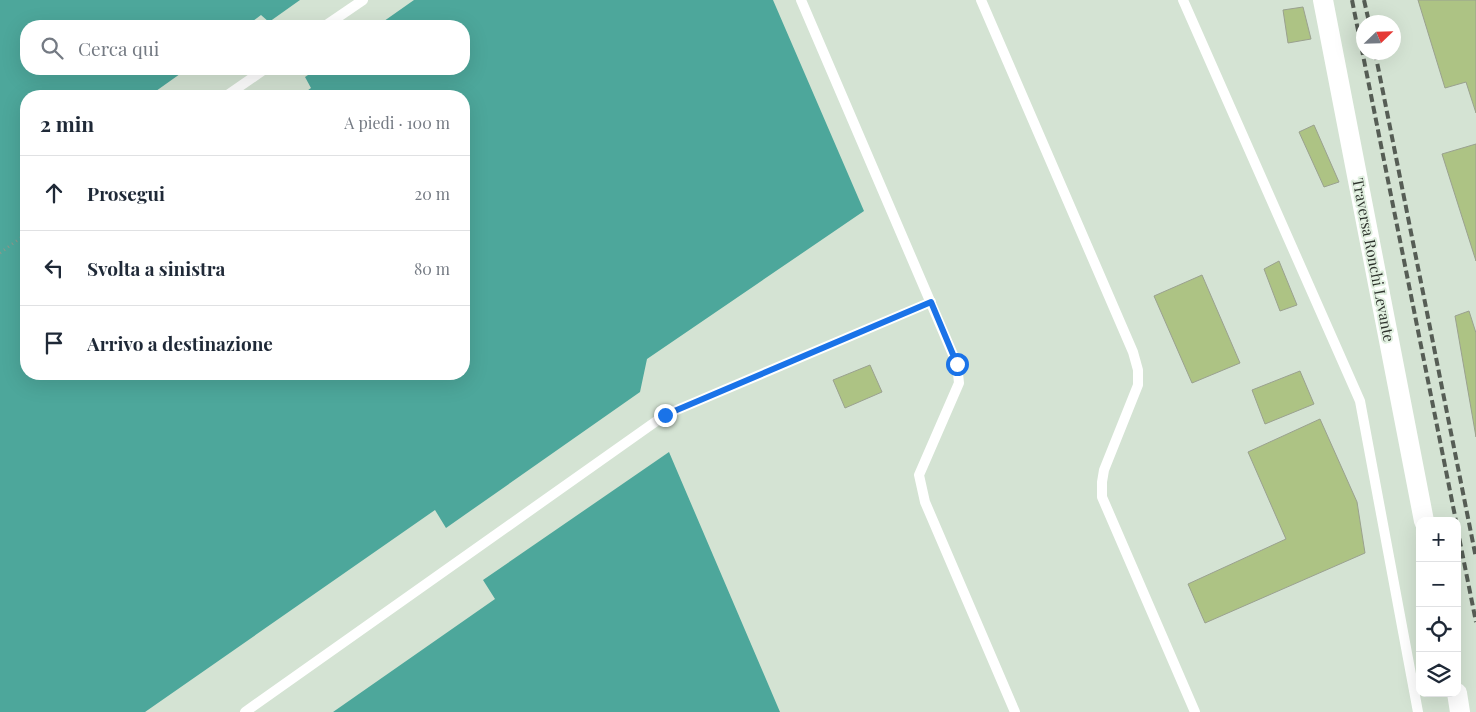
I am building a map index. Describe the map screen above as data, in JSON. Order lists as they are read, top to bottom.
{
  "streets": {
    "street": ["Traversa Ronchi Levante"]
  },
  "north": "top right",
  "page": {
    "search": "Cerca qui",
    "heading": ["2 min", "A piedi · 100 m"],
    "list": [
      ["Prosegui", "20 m"],
      ["Svolta a sinistra", "80 m"],
      "Arrivo a destinazione"
    ],
    "map_buttons": ["+", "−"]
  }
}
